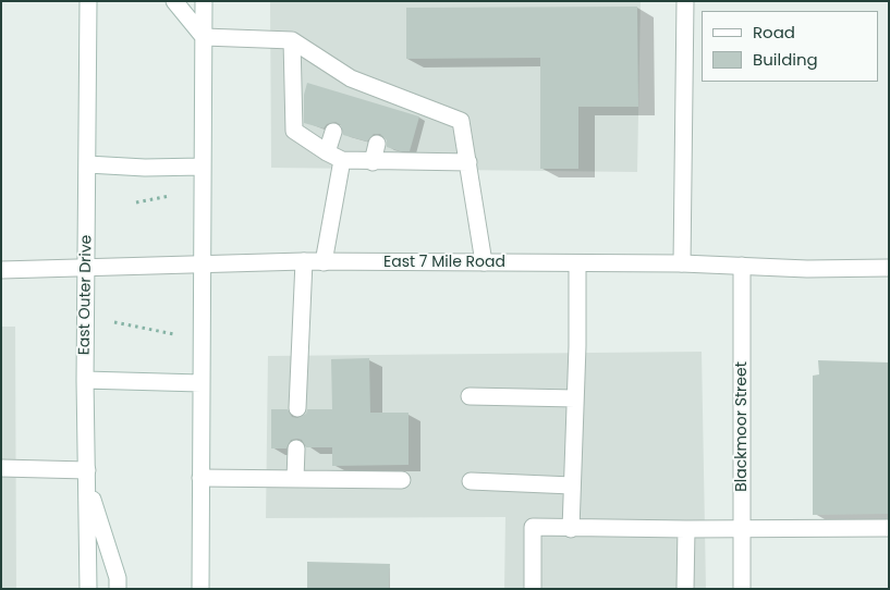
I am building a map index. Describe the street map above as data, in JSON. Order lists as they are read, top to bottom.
{
  "streets": {
    "main road": ["East 7 Mile Road", "East Outer Drive", "Blackmoor Street"]
  },
  "crossings": [
    ["East 7 Mile Road", "East Outer Drive"],
    ["East 7 Mile Road", "Blackmoor Street"]
  ],
  "legend": ["Road", "Building"]
}
